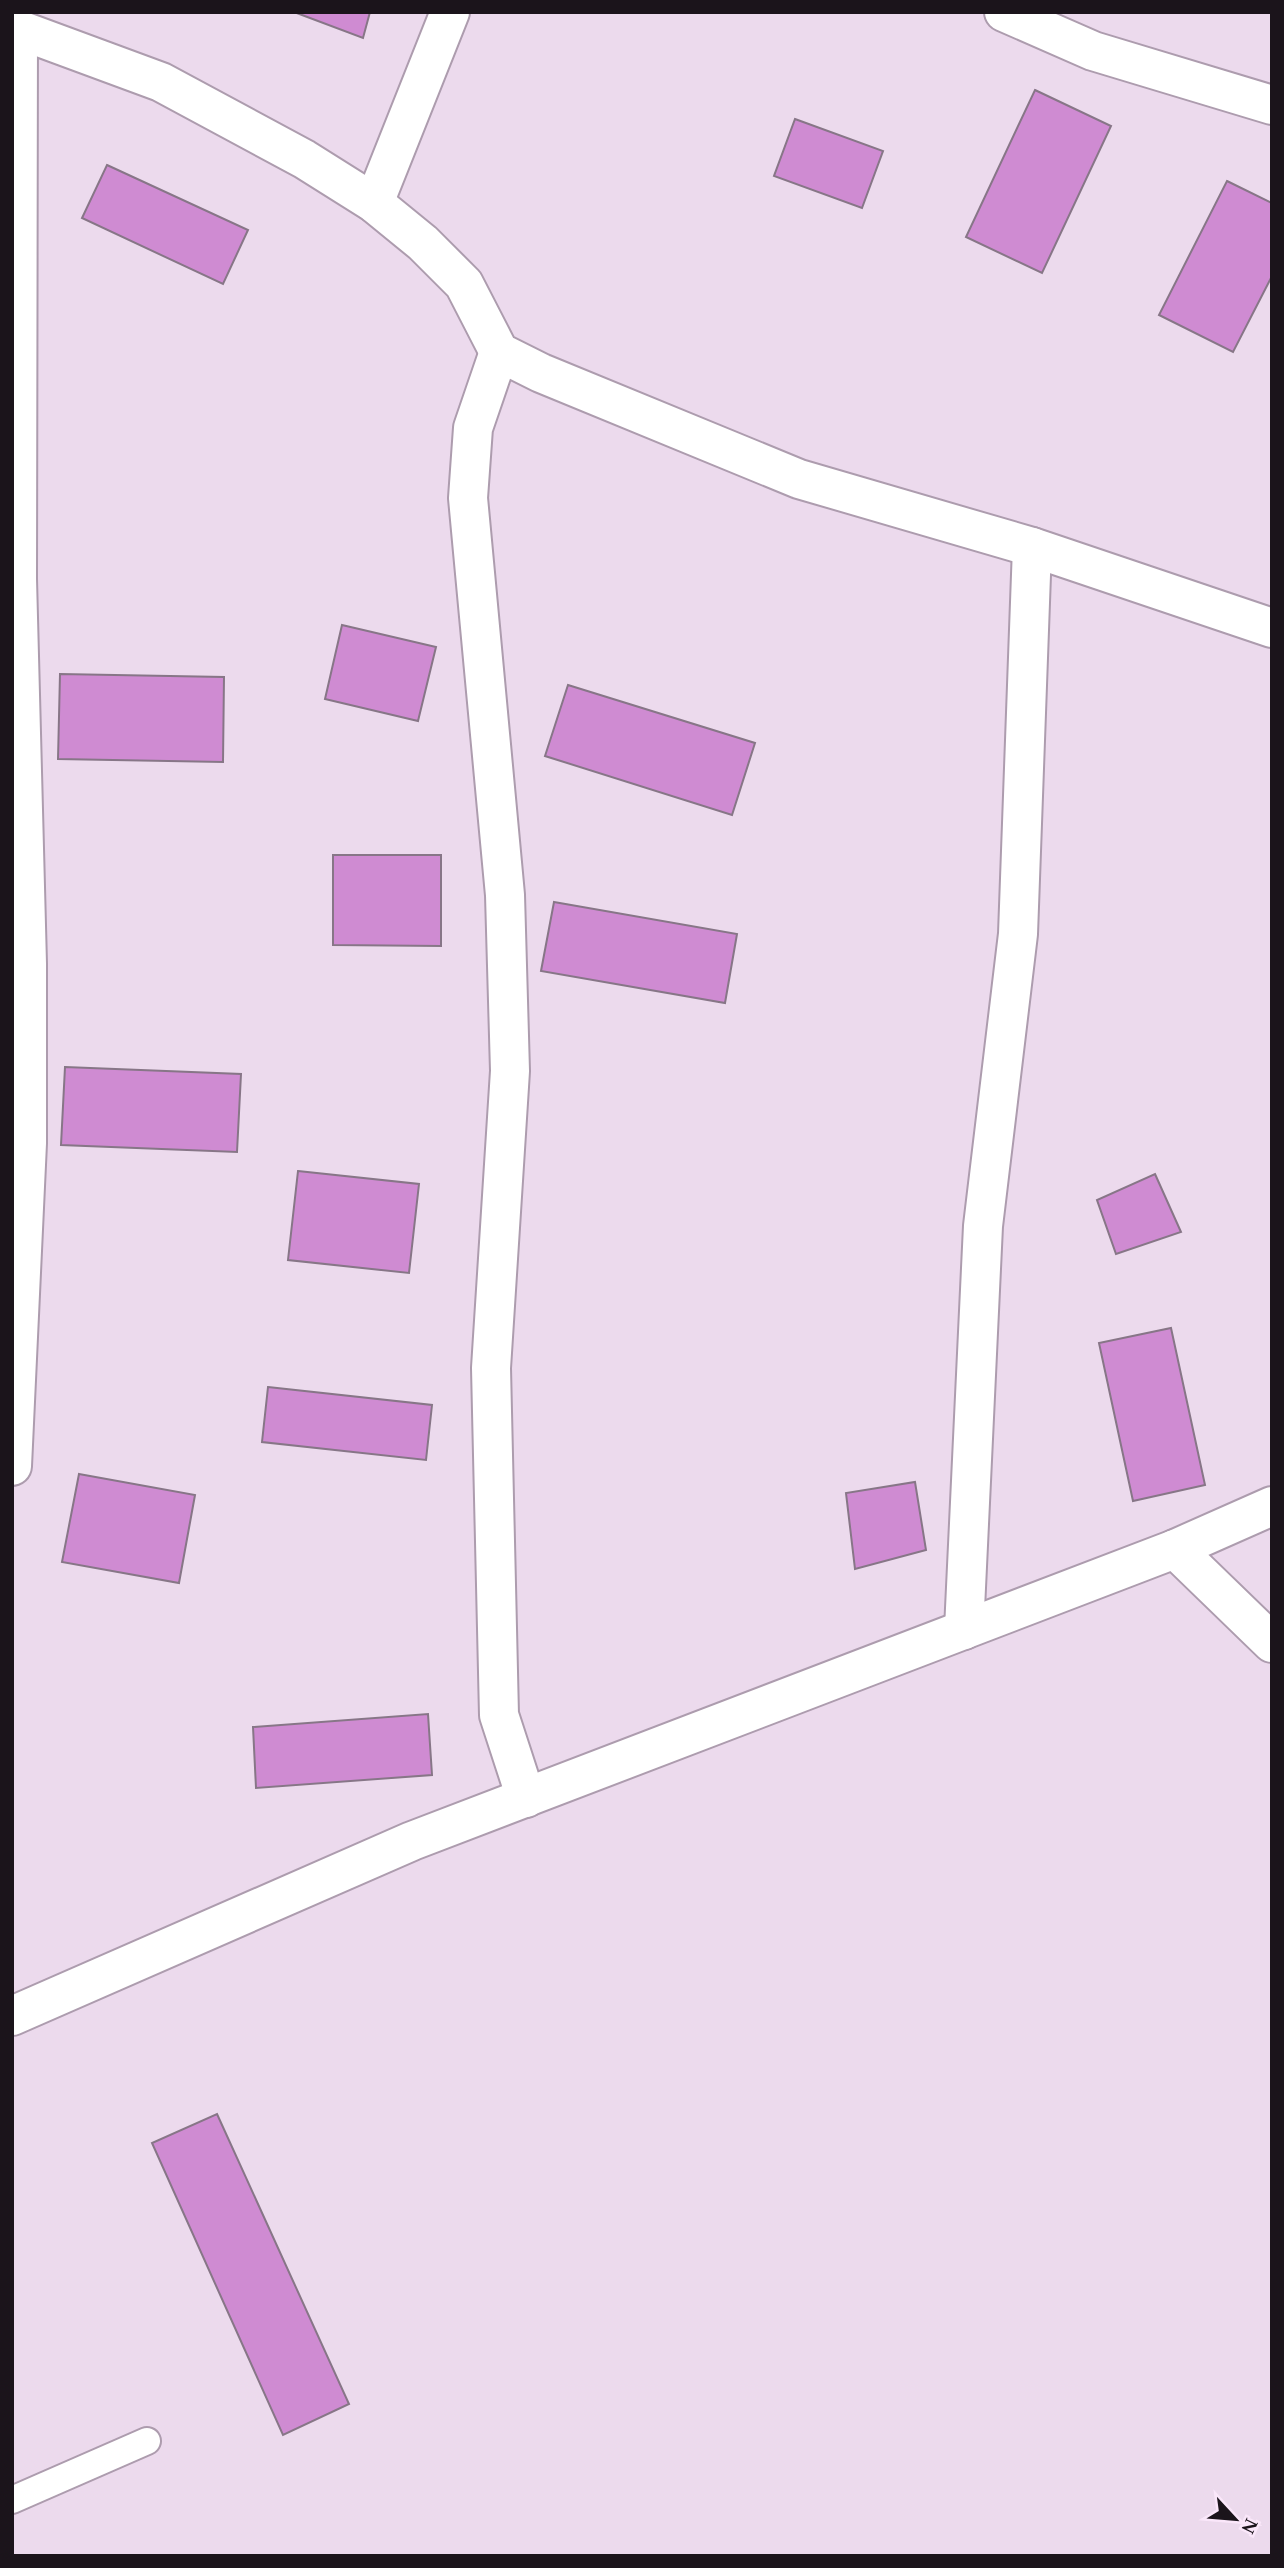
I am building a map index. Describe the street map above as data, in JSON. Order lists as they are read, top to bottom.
{
  "north": "bottom right"
}
